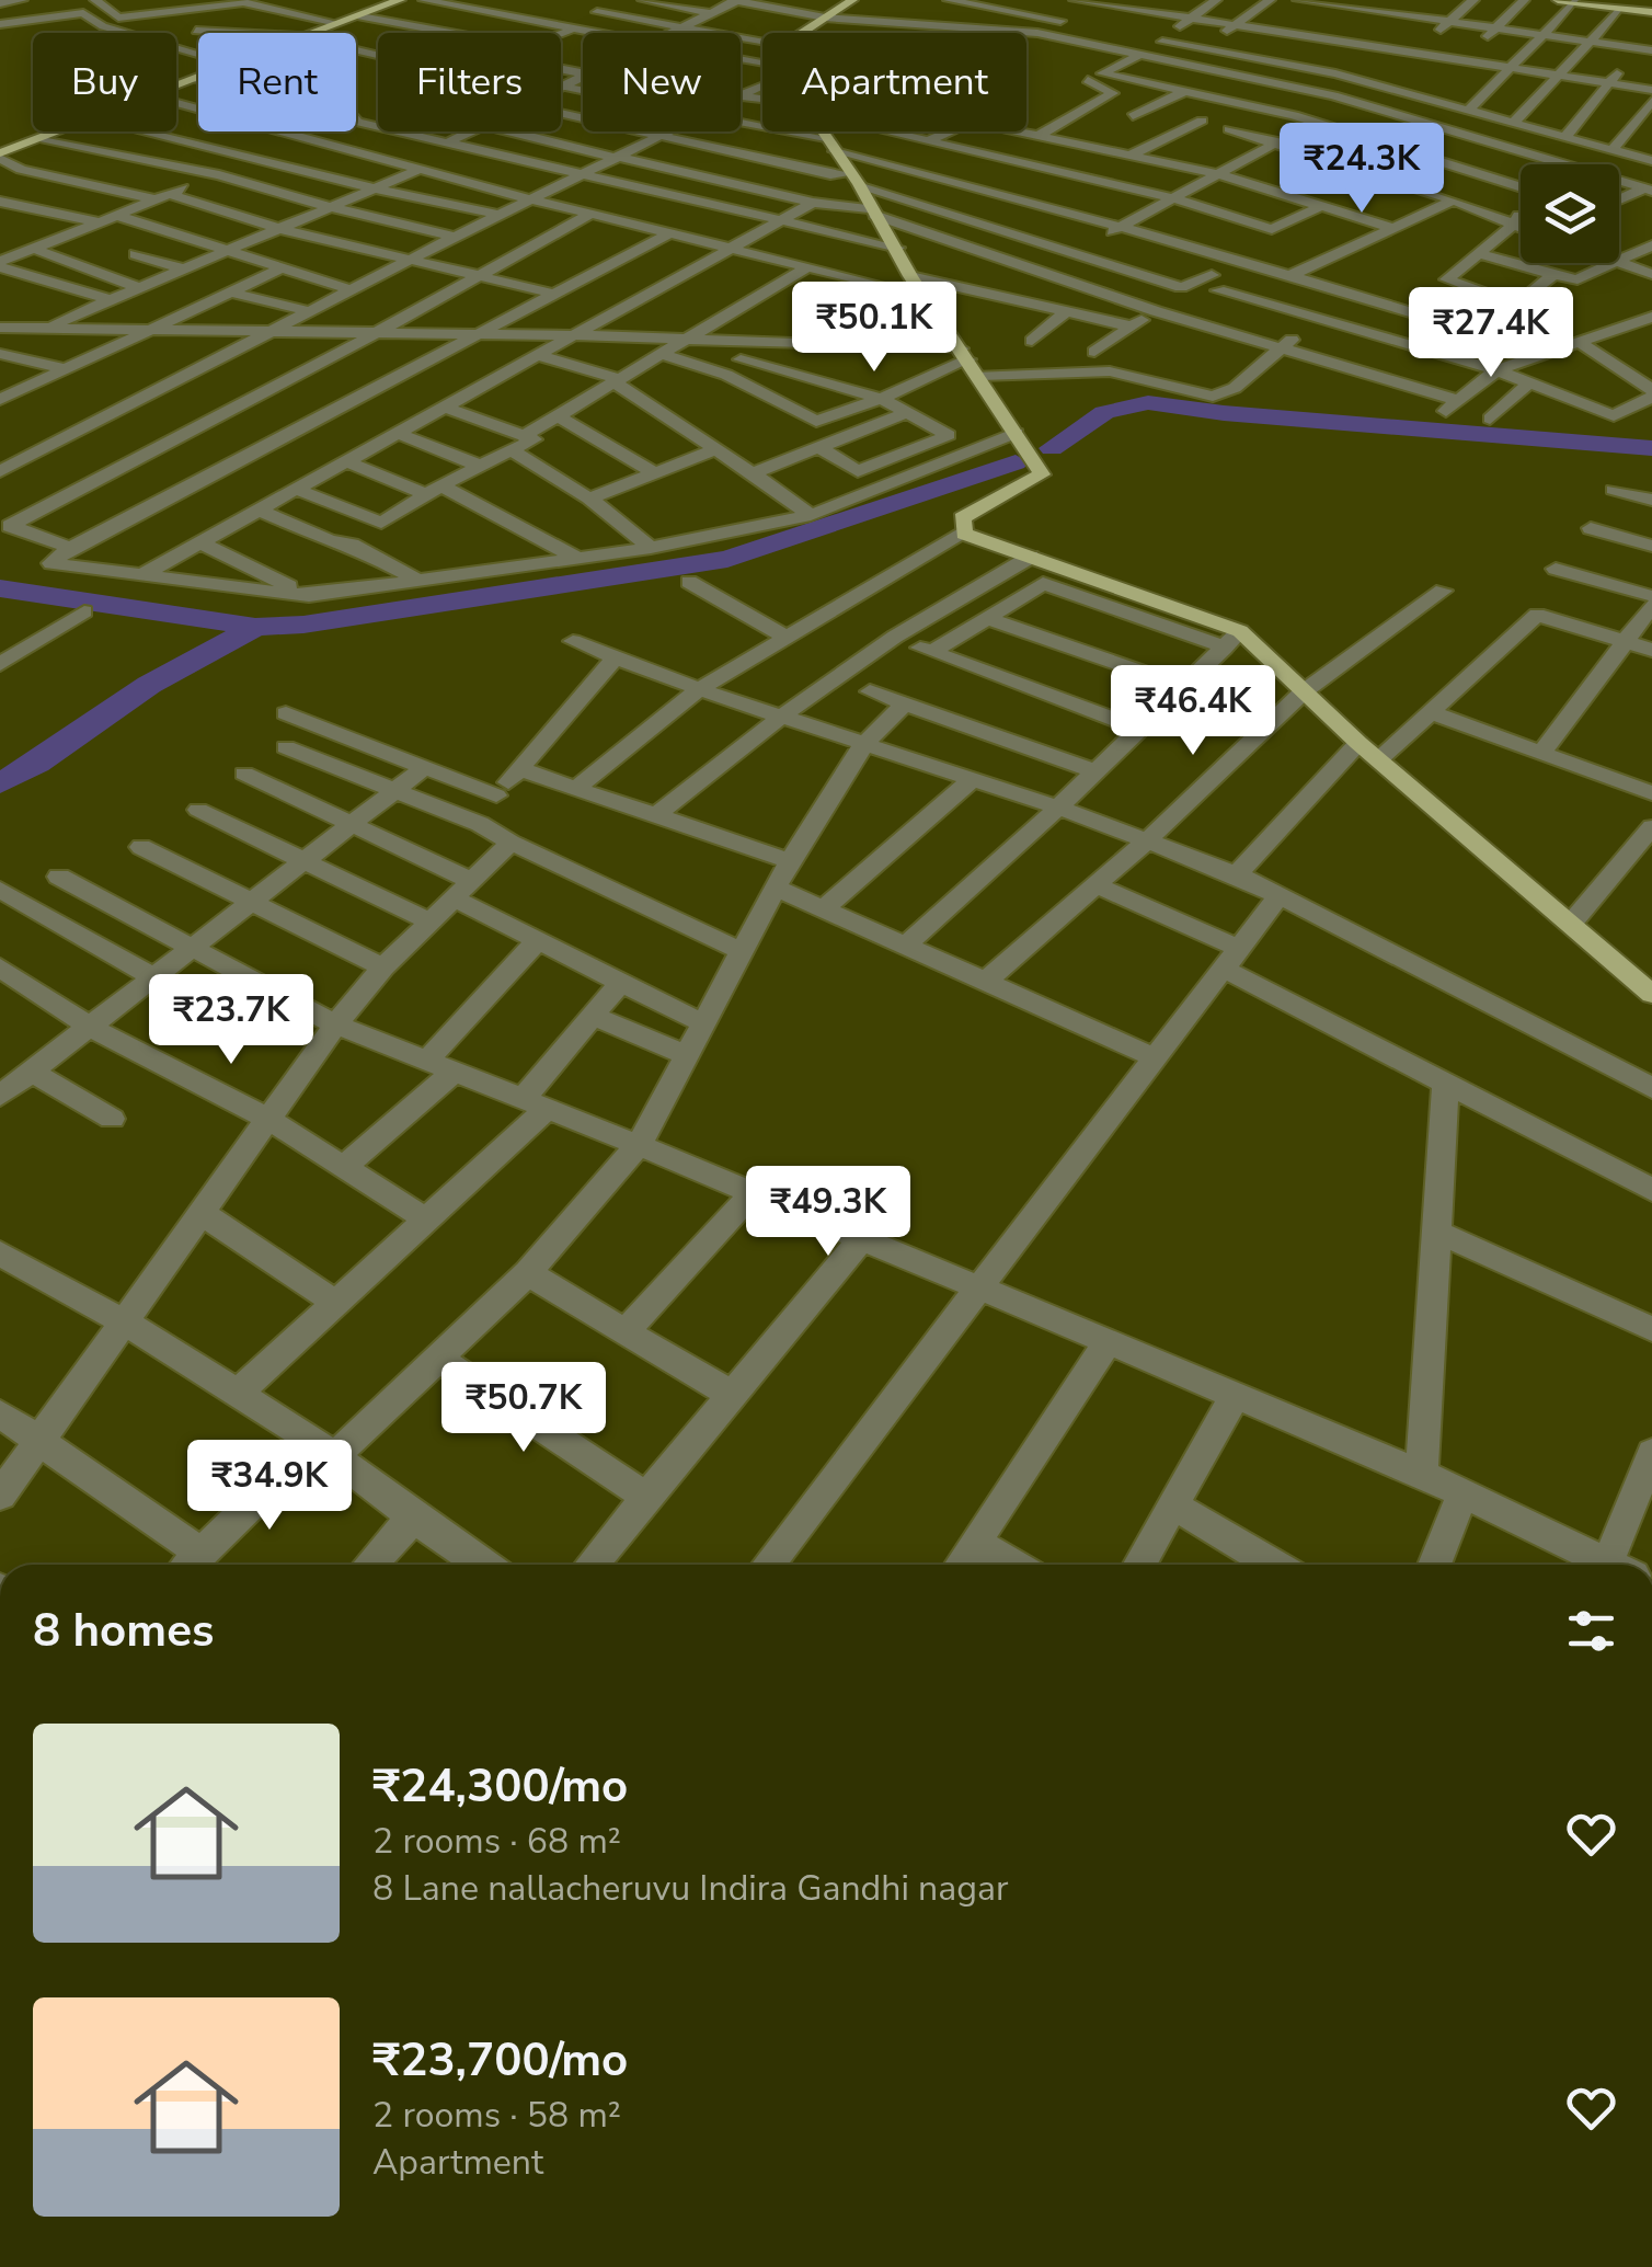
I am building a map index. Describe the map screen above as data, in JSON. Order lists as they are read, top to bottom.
{
  "page": {
    "chip": [
      "Buy",
      "Rent",
      "Filters",
      "New",
      "Apartment"
    ],
    "price": [
      "₹24.3K",
      "₹50.1K",
      "₹27.4K",
      "₹46.4K",
      "₹23.7K",
      "₹49.3K",
      "₹50.7K",
      "₹34.9K"
    ],
    "heading": "8 homes",
    "list": [
      {
        "name": "₹24,300/mo",
        "note": "2 rooms · 68 m² · 8 Lane nallacheruvu Indira Gandhi nagar"
      },
      {
        "name": "₹23,700/mo",
        "note": "2 rooms · 58 m² · Apartment"
      }
    ]
  }
}
